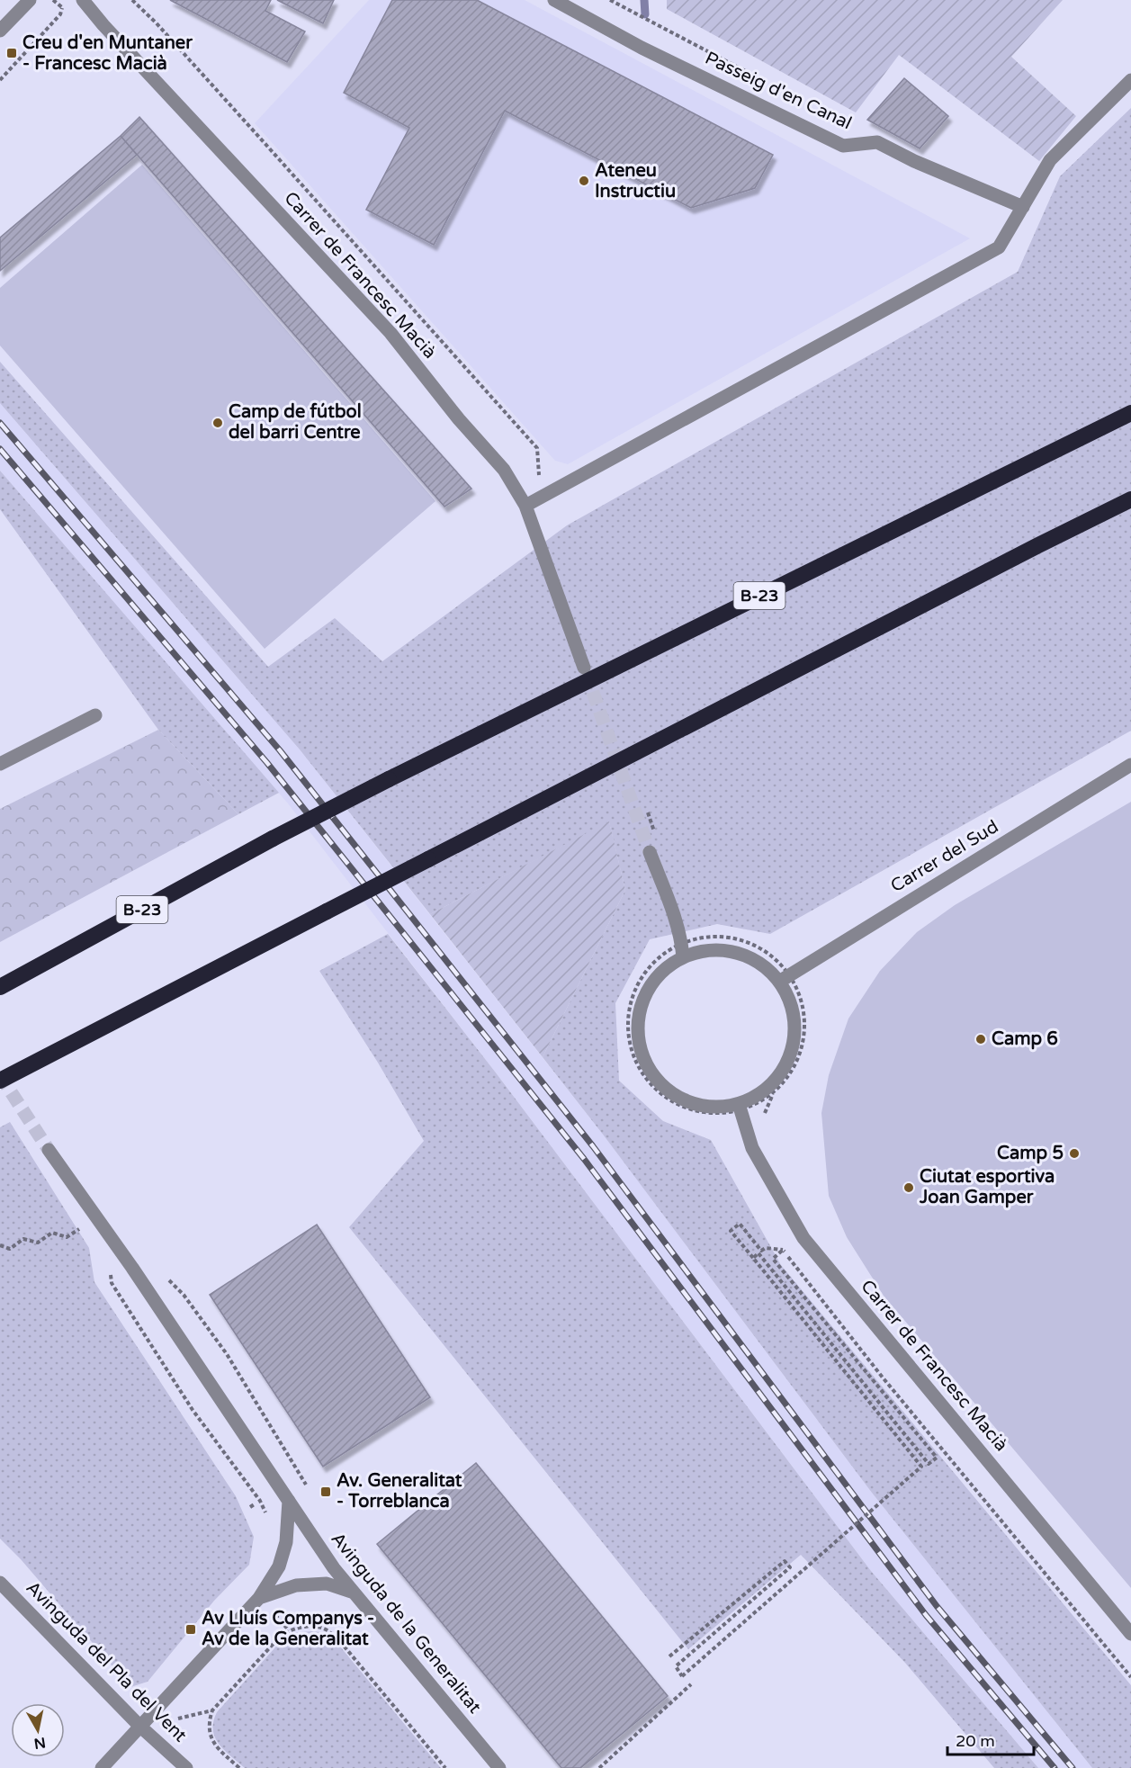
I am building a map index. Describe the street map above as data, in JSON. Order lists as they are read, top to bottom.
{
  "streets": {
    "highway": ["B-23"],
    "street": [
      "Passeig d'en Canal",
      "Carrer de Francesc Macià",
      "Carrer del Sud",
      "Avinguda de la Generalitat",
      "Avinguda del Pla del Vent"
    ]
  },
  "crossings": [
    ["Carrer de Francesc Macià", "Carrer del Sud"]
  ],
  "places": {
    "transit": ["Creu d'en Muntaner - Francesc Macià", "Av. Generalitat - Torreblanca", "Av Lluís Companys - Av de la Generalitat"],
    "other": [
      "Ateneu Instructiu",
      "Camp de fútbol del barri Centre",
      "Camp 6",
      "Camp 5",
      "Ciutat esportiva Joan Gamper"
    ]
  },
  "scale_bar": "20 m",
  "north": "bottom"
}
